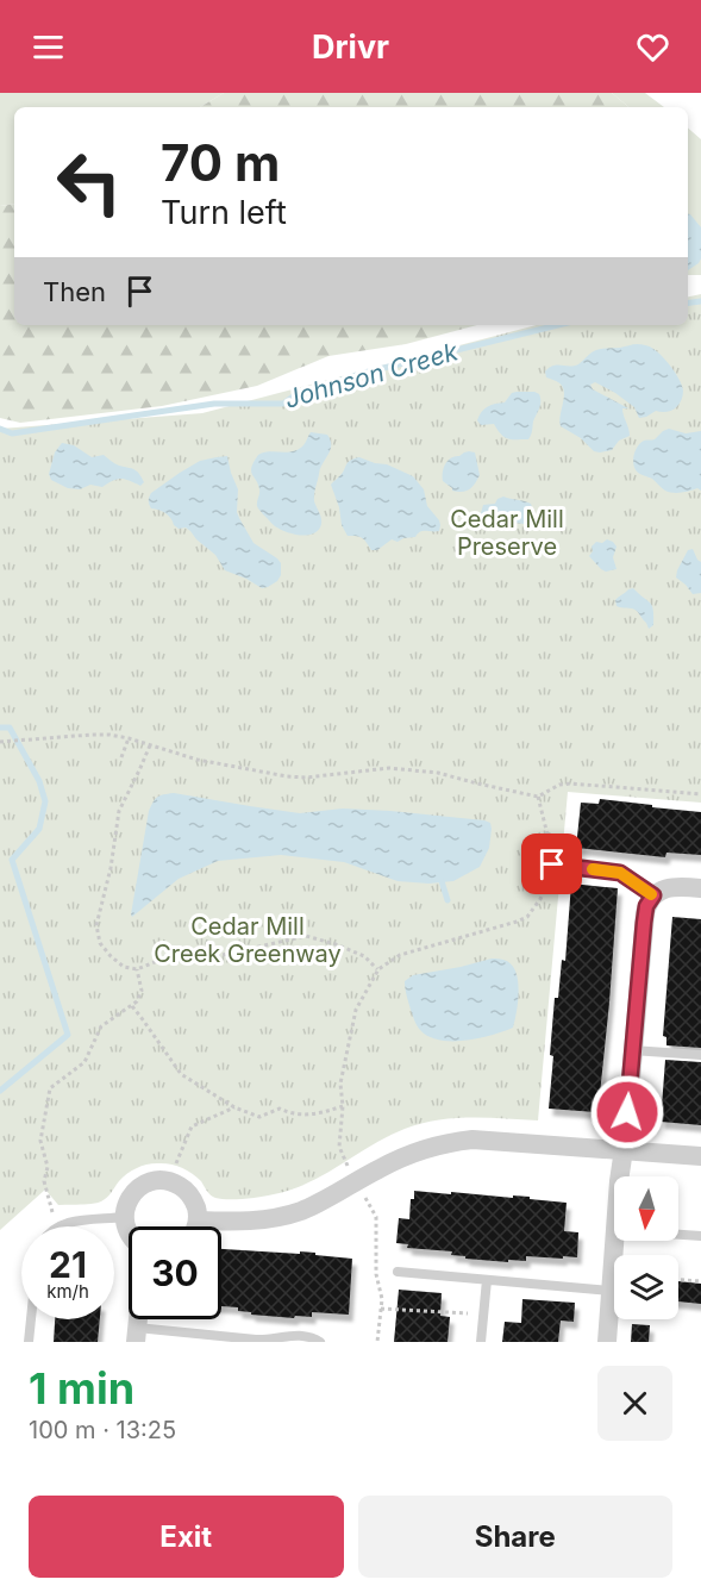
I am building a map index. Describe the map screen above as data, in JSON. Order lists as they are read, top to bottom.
{
  "water": ["Johnson Creek"],
  "parks": ["Cedar Mill Preserve", "Cedar Mill Creek Greenway"],
  "north": "bottom",
  "page": {
    "header": "Drivr",
    "turn": ["70 m", "Turn left"],
    "then": "Then",
    "speed": "21 km/h",
    "limit": "30",
    "heading": ["1 min", "100 m · 13:25"],
    "buttons": ["Exit", "Share"]
  }
}
